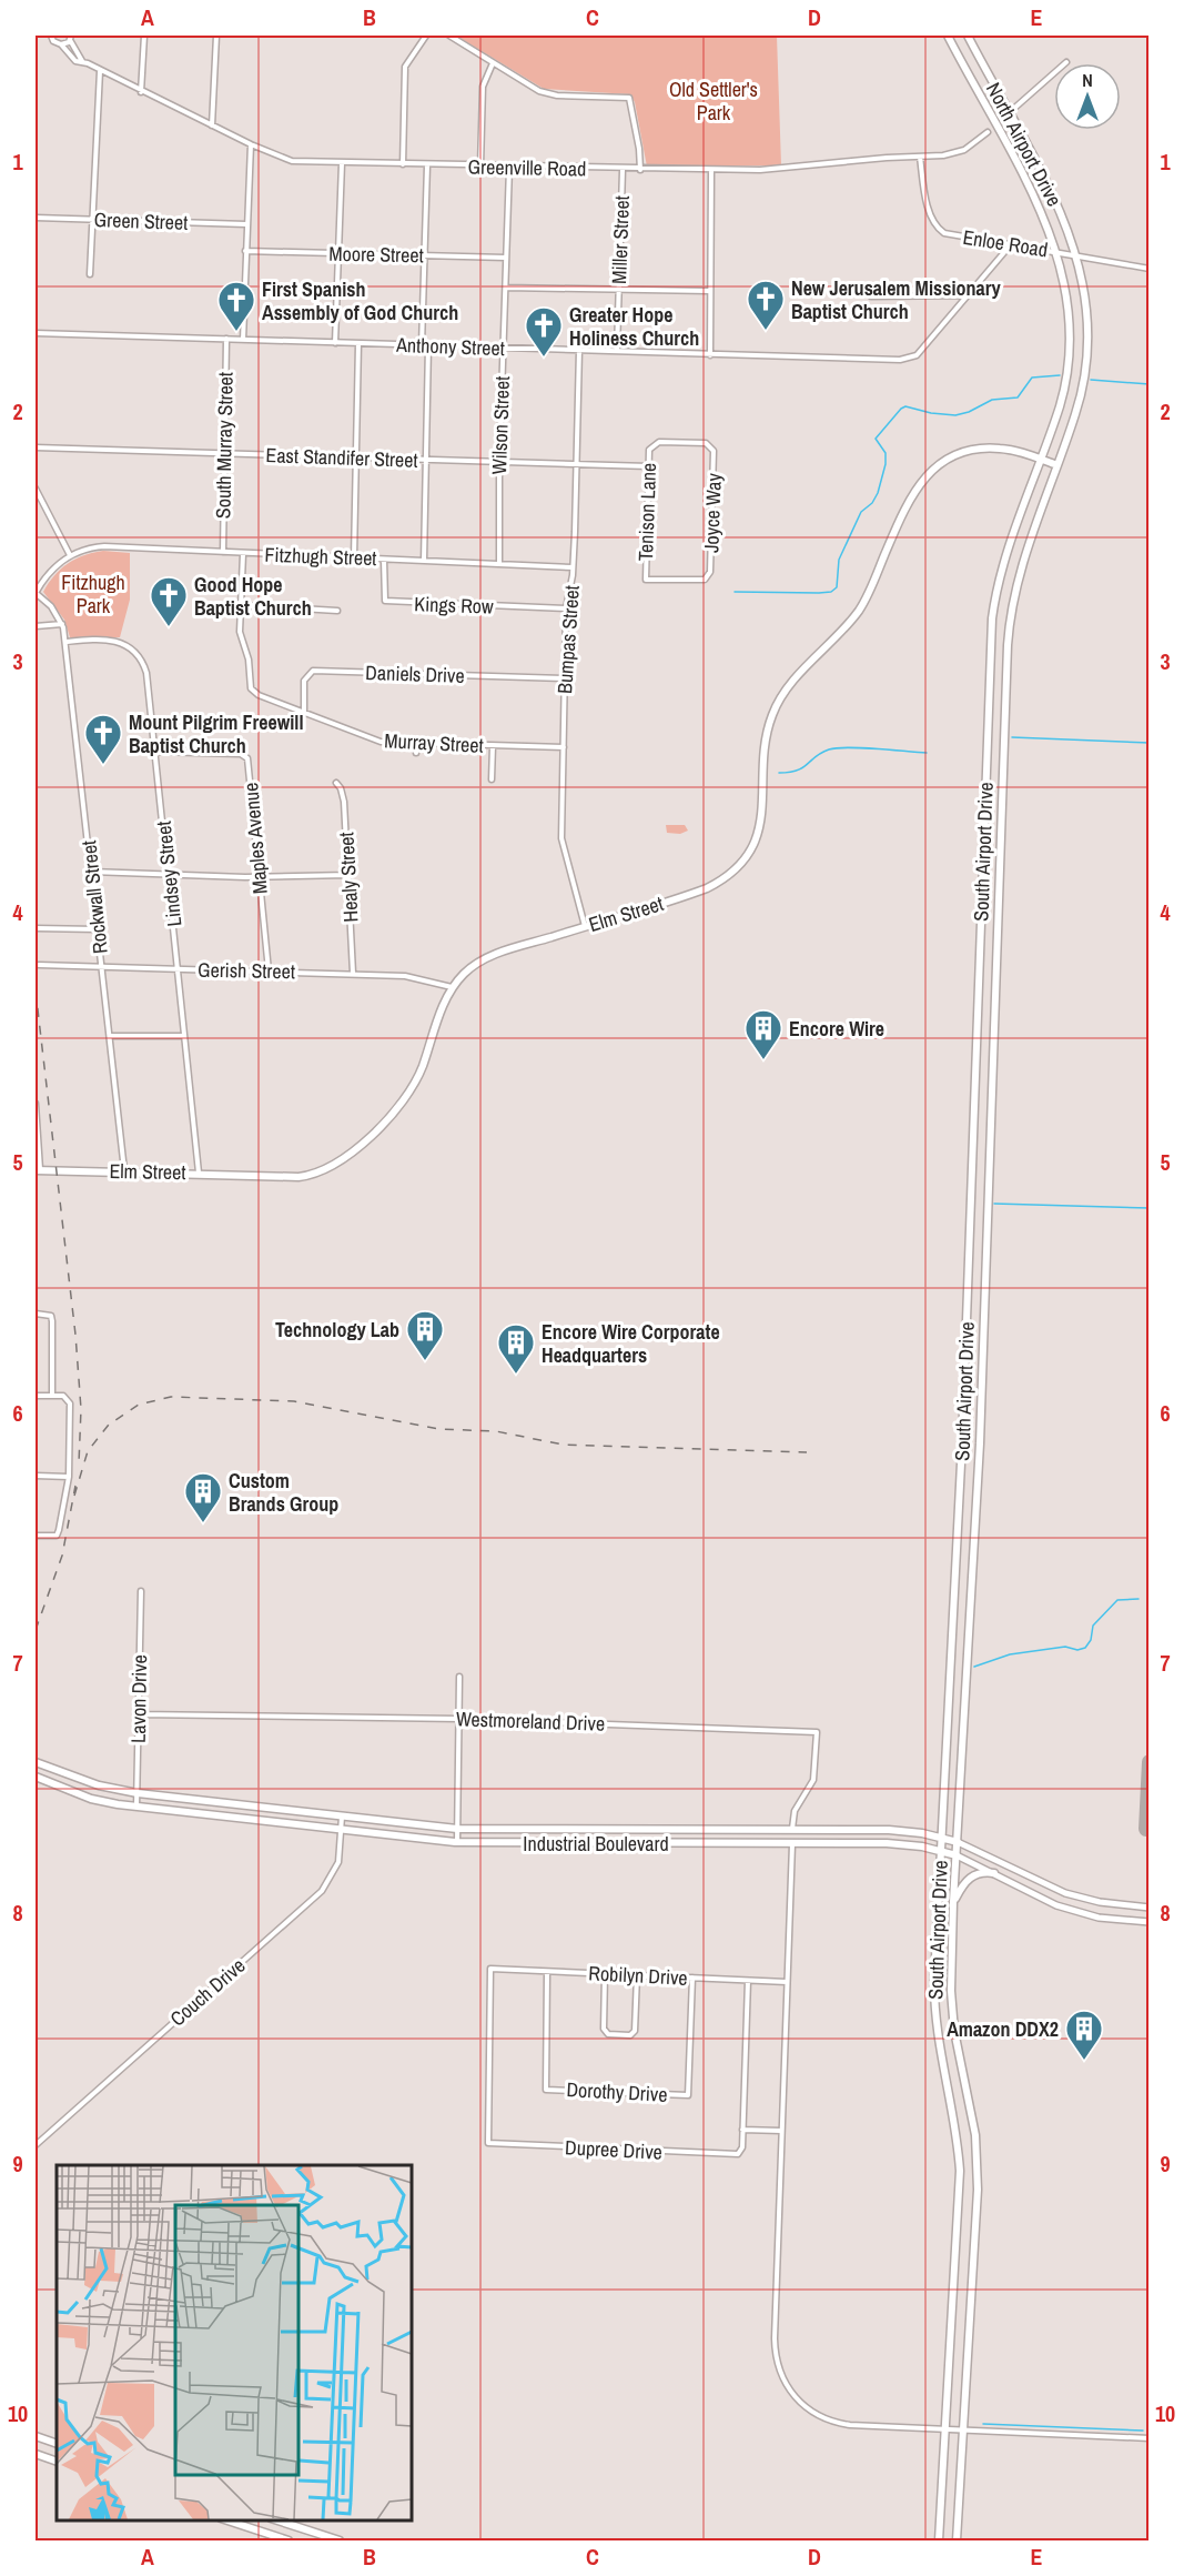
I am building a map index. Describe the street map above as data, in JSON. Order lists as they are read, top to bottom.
{
  "streets": {
    "main road": [
      "North Airport Drive",
      "South Airport Drive",
      "Elm Street",
      "Industrial Boulevard"
    ],
    "street": [
      "Greenville Road",
      "Green Street",
      "Miller Street",
      "Enloe Road",
      "Moore Street",
      "Anthony Street",
      "Wilson Street",
      "South Murray Street",
      "East Standifer Street",
      "Tenison Lane",
      "Joyce Way",
      "Fitzhugh Street",
      "Kings Row",
      "Bumpas Street",
      "Daniels Drive",
      "Murray Street",
      "Maples Avenue",
      "Lindsey Street",
      "Healy Street",
      "Rockwall Street",
      "Gerish Street",
      "Lavon Drive",
      "Westmoreland Drive",
      "Robilyn Drive",
      "Couch Drive",
      "Dorothy Drive",
      "Dupree Drive"
    ]
  },
  "crossings": [
    ["North Airport Drive", "Enloe Road"],
    ["North Airport Drive", "South Airport Drive"],
    ["Greenville Road", "Miller Street"],
    ["Greenville Road", "Enloe Road"],
    ["Greenville Road", "Wilson Street"],
    ["Miller Street", "Anthony Street"],
    ["Enloe Road", "Anthony Street"],
    ["Enloe Road", "South Airport Drive"],
    ["Moore Street", "Wilson Street"],
    ["Anthony Street", "Wilson Street"],
    ["Anthony Street", "South Murray Street"],
    ["Anthony Street", "Bumpas Street"],
    ["Wilson Street", "East Standifer Street"],
    ["Wilson Street", "Fitzhugh Street"],
    ["South Murray Street", "East Standifer Street"],
    ["South Murray Street", "Fitzhugh Street"],
    ["East Standifer Street", "Tenison Lane"],
    ["East Standifer Street", "Bumpas Street"],
    ["Tenison Lane", "Joyce Way"],
    ["Fitzhugh Street", "Kings Row"],
    ["Fitzhugh Street", "Bumpas Street"],
    ["Fitzhugh Street", "Murray Street"],
    ["Fitzhugh Street", "Rockwall Street"],
    ["Kings Row", "Bumpas Street"],
    ["Bumpas Street", "Daniels Drive"],
    ["Bumpas Street", "Murray Street"],
    ["Bumpas Street", "Elm Street"],
    ["Daniels Drive", "Murray Street"],
    ["Maples Avenue", "Lindsey Street"],
    ["Maples Avenue", "Gerish Street"],
    ["South Airport Drive", "Elm Street"],
    ["South Airport Drive", "Industrial Boulevard"],
    ["Lindsey Street", "Rockwall Street"],
    ["Lindsey Street", "Elm Street"],
    ["Lindsey Street", "Gerish Street"],
    ["Healy Street", "Gerish Street"],
    ["Rockwall Street", "Elm Street"],
    ["Rockwall Street", "Gerish Street"],
    ["Elm Street", "Gerish Street"],
    ["Lavon Drive", "Westmoreland Drive"],
    ["Lavon Drive", "Industrial Boulevard"],
    ["Westmoreland Drive", "Industrial Boulevard"],
    ["Industrial Boulevard", "Couch Drive"],
    ["Robilyn Drive", "Dorothy Drive"],
    ["Robilyn Drive", "Dupree Drive"]
  ],
  "parks": ["Old Settler's Park", "Fitzhugh Park"],
  "places": {
    "church": [
      "New Jerusalem Missionary Baptist Church",
      "First Spanish Assembly of God Church",
      "Greater Hope Holiness Church",
      "Good Hope Baptist Church",
      "Mount Pilgrim Freewill Baptist Church"
    ],
    "building": [
      "Encore Wire",
      "Technology Lab",
      "Encore Wire Corporate Headquarters",
      "Custom Brands Group",
      "Amazon DDX2"
    ]
  },
  "north": "top",
  "grid": {
    "columns": [
      "A",
      "B",
      "C",
      "D",
      "E"
    ],
    "rows": [
      "1",
      "2",
      "3",
      "4",
      "5",
      "6",
      "7",
      "8",
      "9",
      "10"
    ]
  }
}
